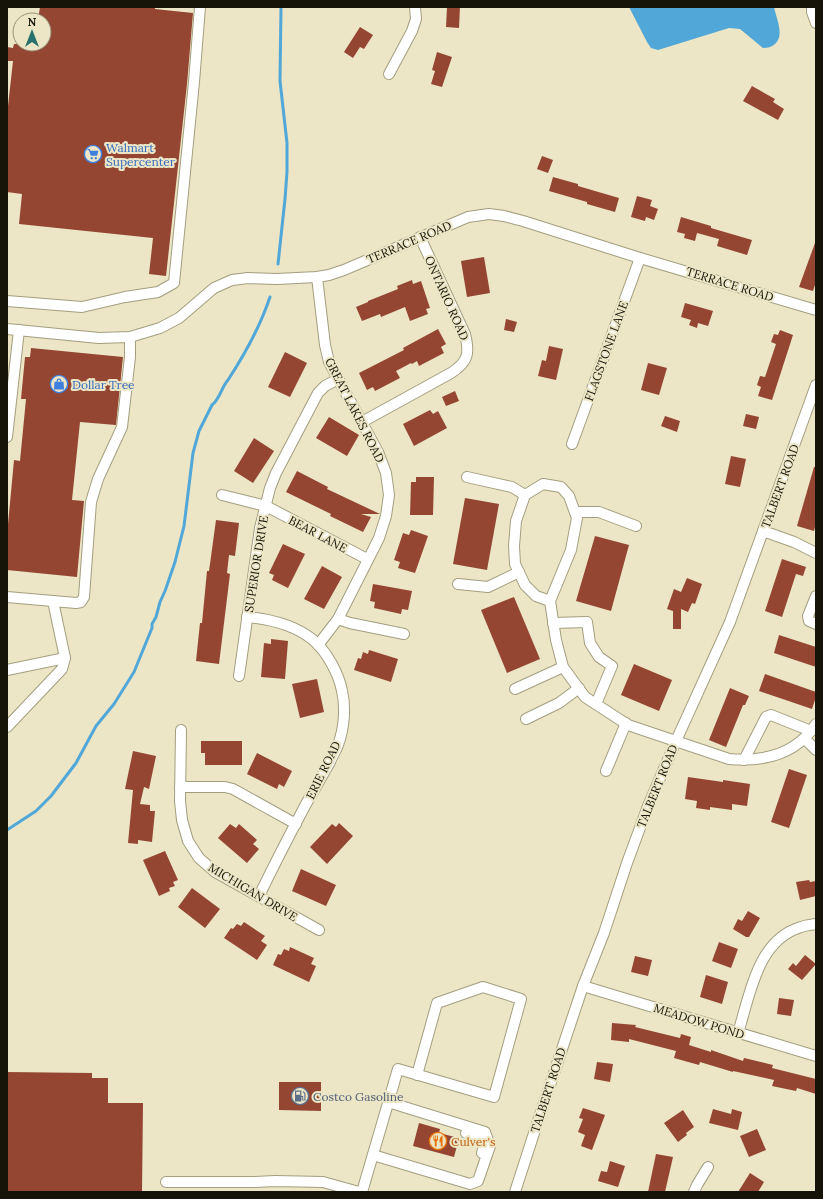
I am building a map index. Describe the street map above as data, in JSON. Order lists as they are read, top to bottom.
{
  "streets": {
    "street": [
      "TERRACE ROAD",
      "ONTARIO ROAD",
      "FLAGSTONE LANE",
      "GREAT LAKES ROAD",
      "TALBERT ROAD",
      "BEAR LANE",
      "SUPERIOR DRIVE",
      "ERIE ROAD",
      "MICHIGAN DRIVE",
      "MEADOW POND"
    ]
  },
  "crossings": [
    ["TERRACE ROAD", "ONTARIO ROAD"],
    ["TERRACE ROAD", "FLAGSTONE LANE"],
    ["TERRACE ROAD", "GREAT LAKES ROAD"],
    ["ONTARIO ROAD", "GREAT LAKES ROAD"],
    ["GREAT LAKES ROAD", "BEAR LANE"],
    ["GREAT LAKES ROAD", "SUPERIOR DRIVE"],
    ["GREAT LAKES ROAD", "ERIE ROAD"],
    ["TALBERT ROAD", "MEADOW POND"],
    ["BEAR LANE", "SUPERIOR DRIVE"],
    ["SUPERIOR DRIVE", "ERIE ROAD"],
    ["ERIE ROAD", "MICHIGAN DRIVE"]
  ],
  "places": {
    "supermarket": ["Walmart Supercenter"],
    "shop": ["Dollar Tree"],
    "fuel station": ["Costco Gasoline"],
    "restaurant": ["Culver's"]
  },
  "north": "top"
}
